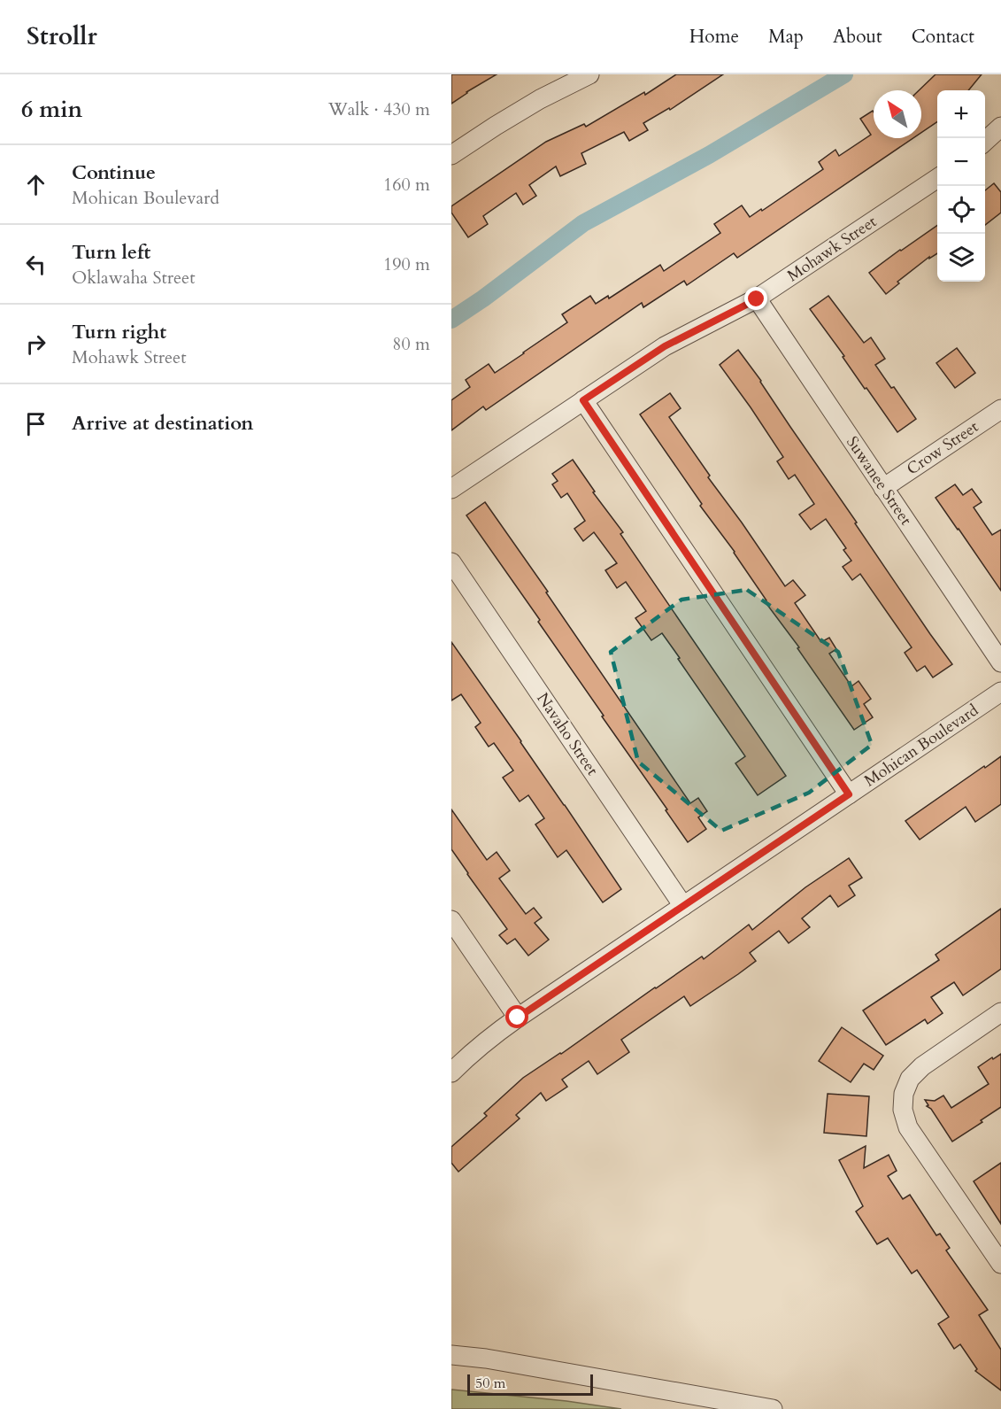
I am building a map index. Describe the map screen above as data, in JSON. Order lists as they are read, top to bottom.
{
  "streets": {
    "street": [
      "Mohawk Street",
      "Crow Street",
      "Suwanee Street",
      "Navaho Street",
      "Mohican Boulevard"
    ]
  },
  "crossings": [
    ["Mohawk Street", "Suwanee Street"],
    ["Crow Street", "Suwanee Street"],
    ["Navaho Street", "Mohican Boulevard"]
  ],
  "scale_bar": "50 m",
  "north": "top left",
  "page": {
    "header": "Strollr",
    "nav": [
      "Home",
      "Map",
      "About",
      "Contact"
    ],
    "heading": ["6 min", "Walk · 430 m"],
    "map_buttons": ["+", "−"],
    "list": [
      ["Continue", "Mohican Boulevard", "160 m"],
      ["Turn left", "Oklawaha Street", "190 m"],
      ["Turn right", "Mohawk Street", "80 m"],
      "Arrive at destination"
    ],
    "scale": "50 m"
  }
}
